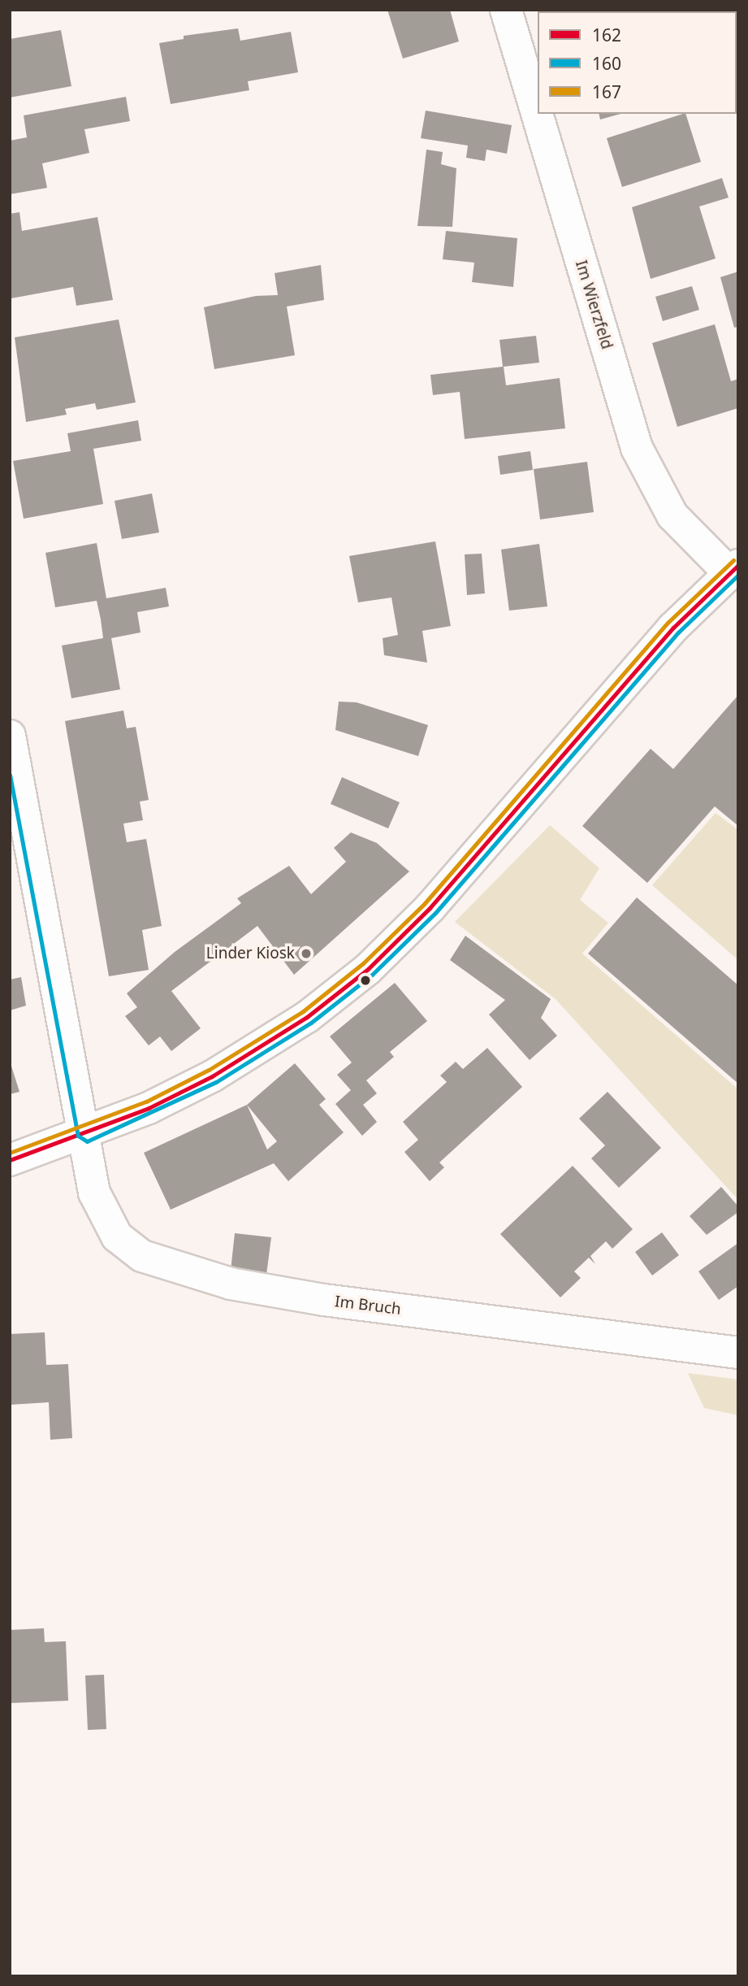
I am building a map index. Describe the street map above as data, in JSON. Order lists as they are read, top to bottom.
{
  "streets": {
    "street": ["Im Wierzfeld", "Im Bruch"]
  },
  "places": ["Linder Kiosk"],
  "lines": ["transit line 167", "transit line 162", "transit line 160"],
  "legend": ["162", "160", "167"]
}
